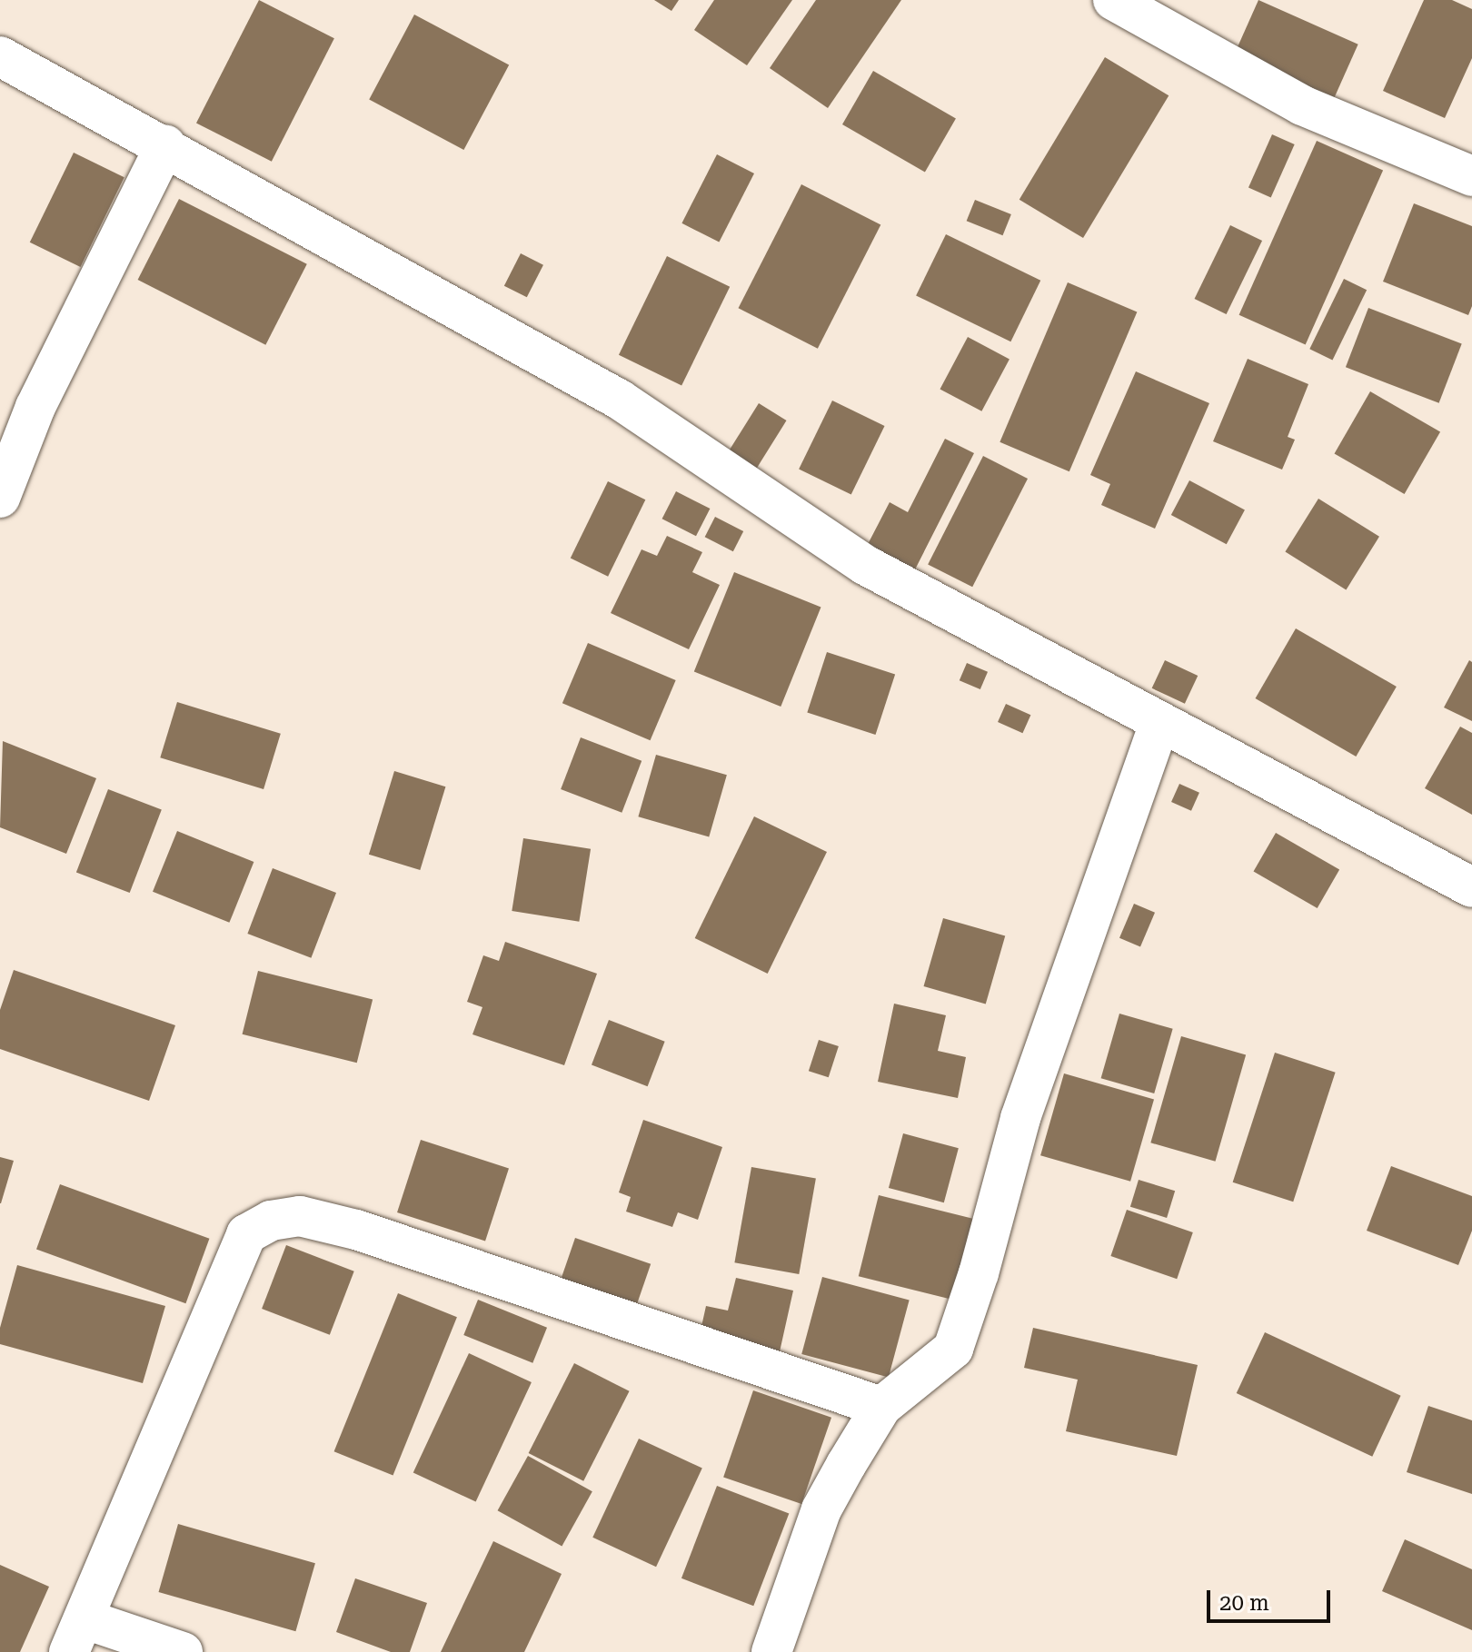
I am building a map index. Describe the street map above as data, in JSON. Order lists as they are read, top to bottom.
{
  "scale_bar": "20 m"
}
